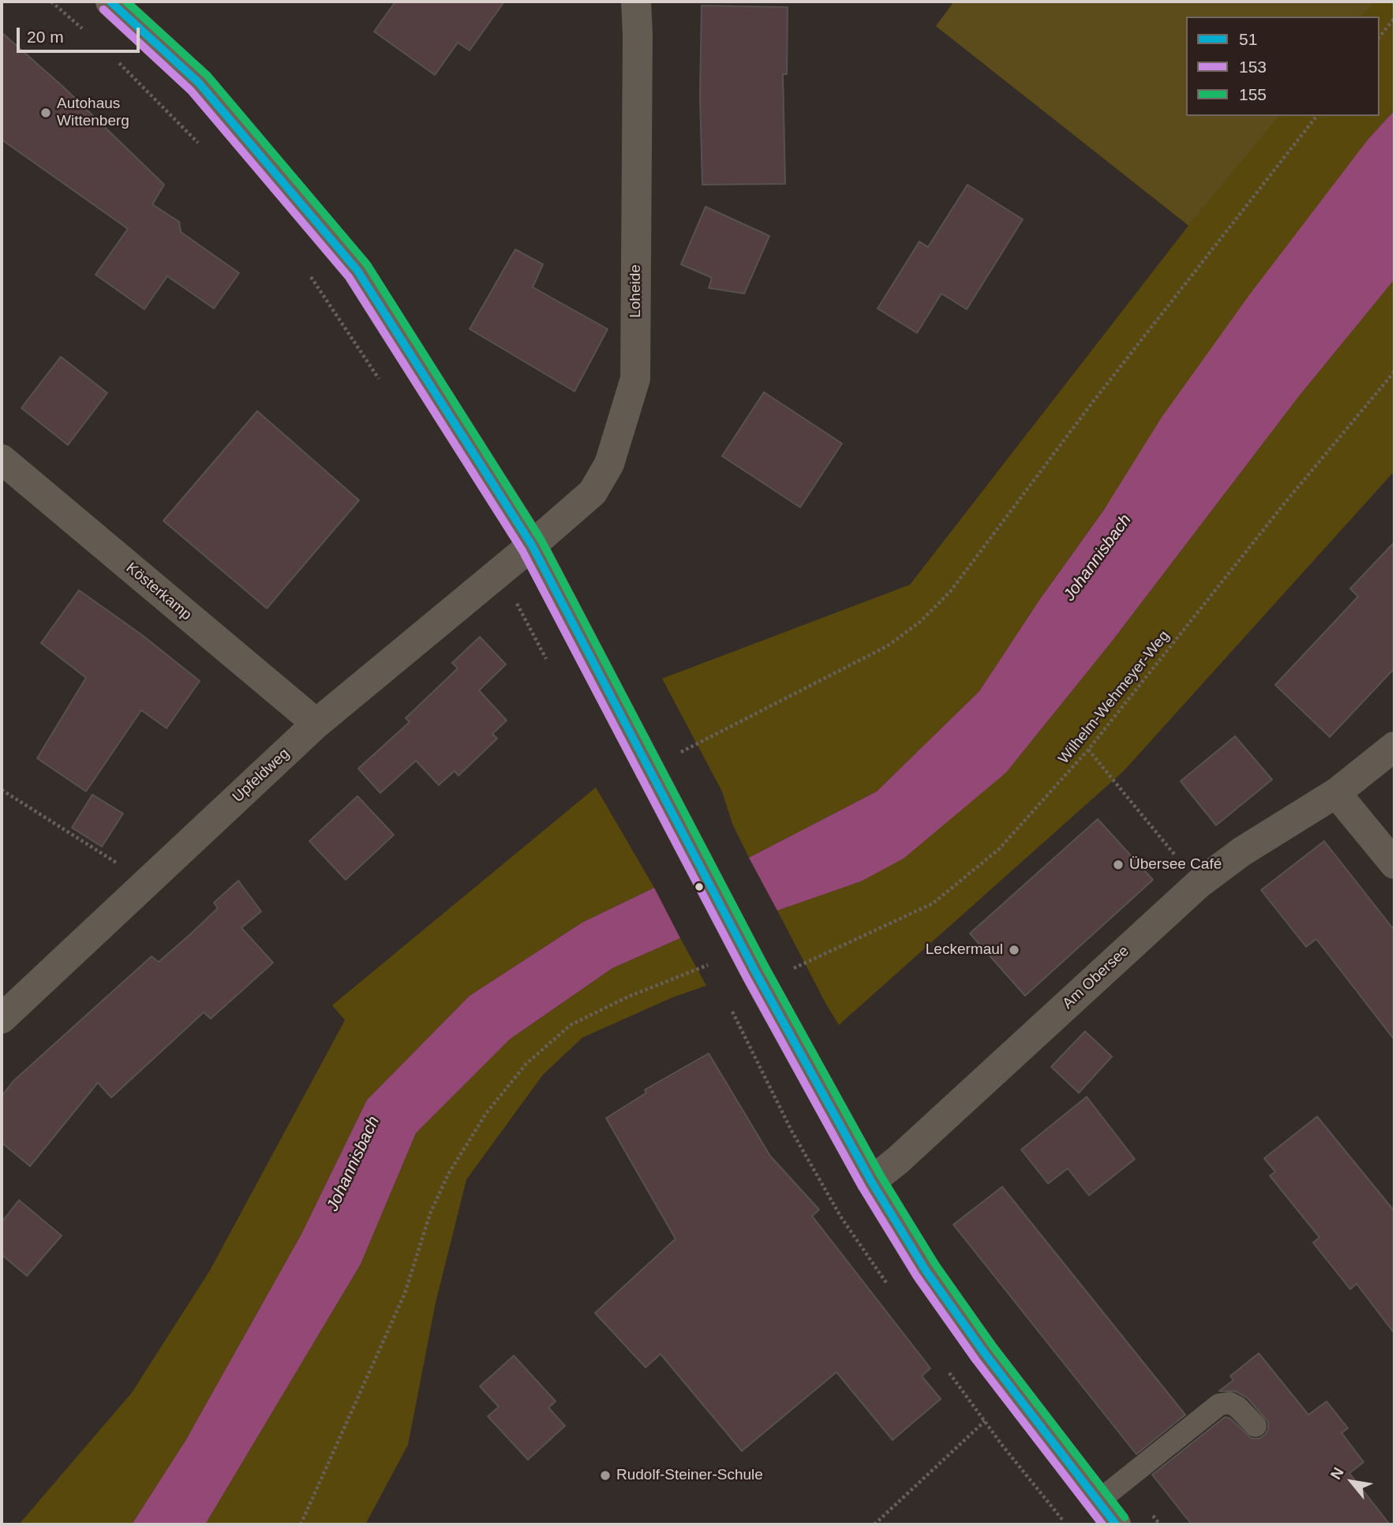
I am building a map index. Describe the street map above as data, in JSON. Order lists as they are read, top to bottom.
{
  "streets": {
    "street": [
      "Loheide",
      "Kösterkamp",
      "Upfeldweg",
      "Am Obersee"
    ],
    "path": ["Wilhelm-Wehmeyer-Weg"]
  },
  "crossings": [
    ["Loheide", "Upfeldweg"],
    ["Kösterkamp", "Upfeldweg"]
  ],
  "water": ["Johannisbach"],
  "places": [
    "Autohaus Wittenberg",
    "Übersee Café",
    "Leckermaul",
    "Rudolf-Steiner-Schule"
  ],
  "lines": ["transit line 51", "transit line 155", "transit line 153"],
  "legend": ["51", "153", "155"],
  "scale_bar": "20 m",
  "north": "top left"
}
